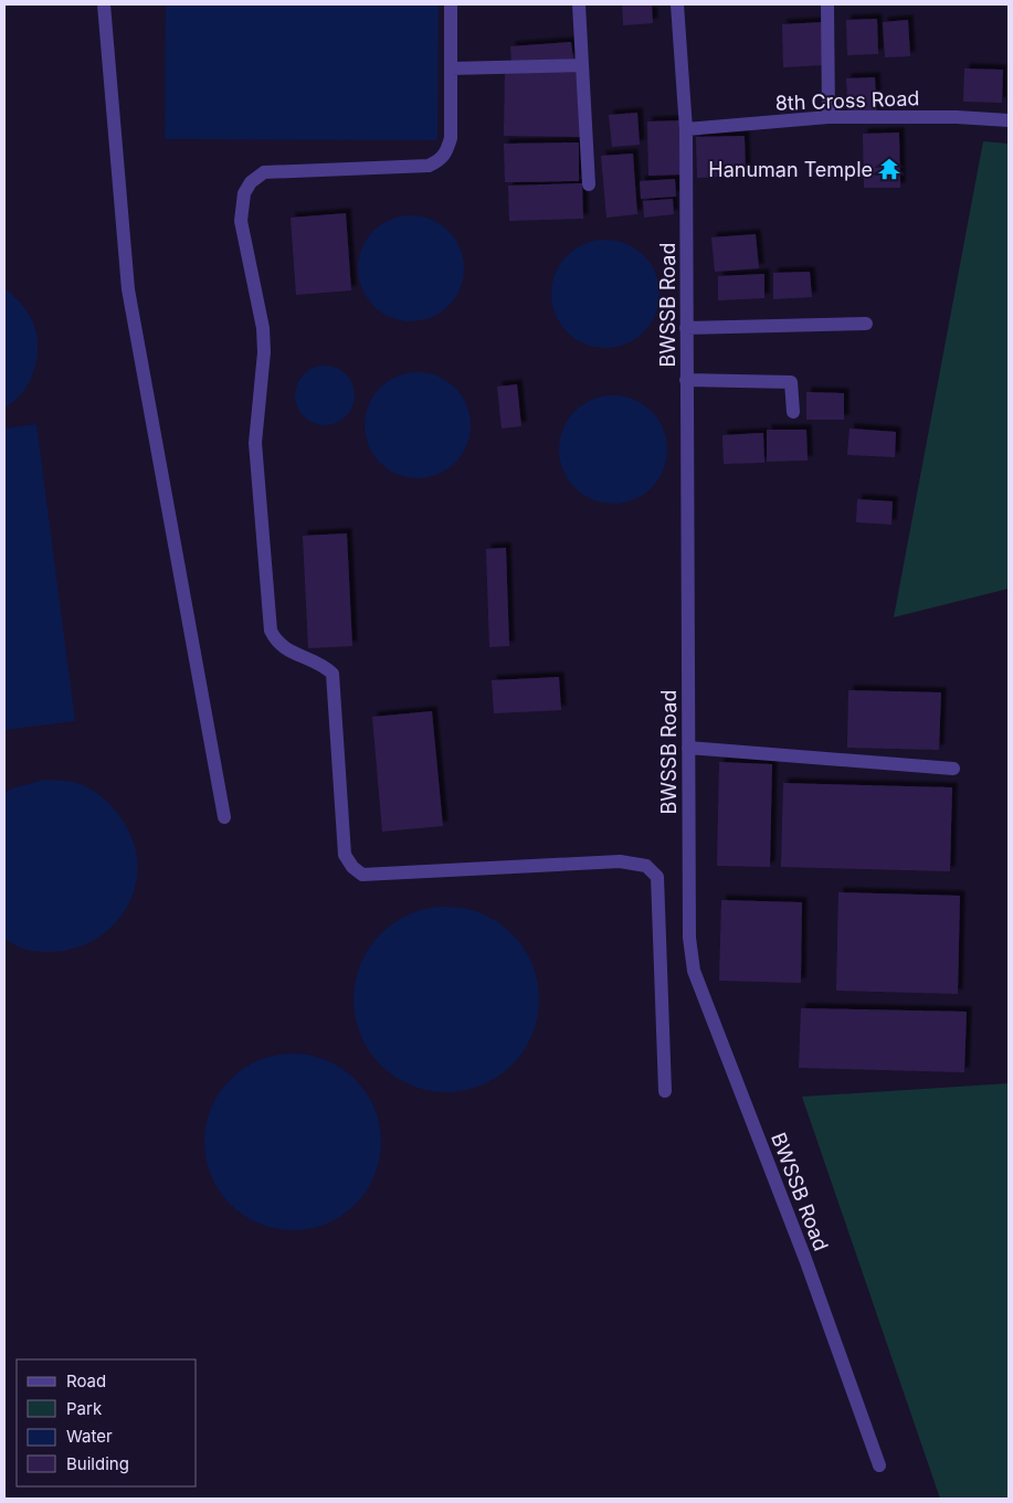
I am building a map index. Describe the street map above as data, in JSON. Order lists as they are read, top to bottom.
{
  "streets": {
    "street": ["8th Cross Road", "BWSSB Road"]
  },
  "crossings": [
    ["8th Cross Road", "BWSSB Road"]
  ],
  "places": {
    "temple": ["Hanuman Temple"]
  },
  "legend": [
    "Road",
    "Park",
    "Water",
    "Building"
  ]
}
